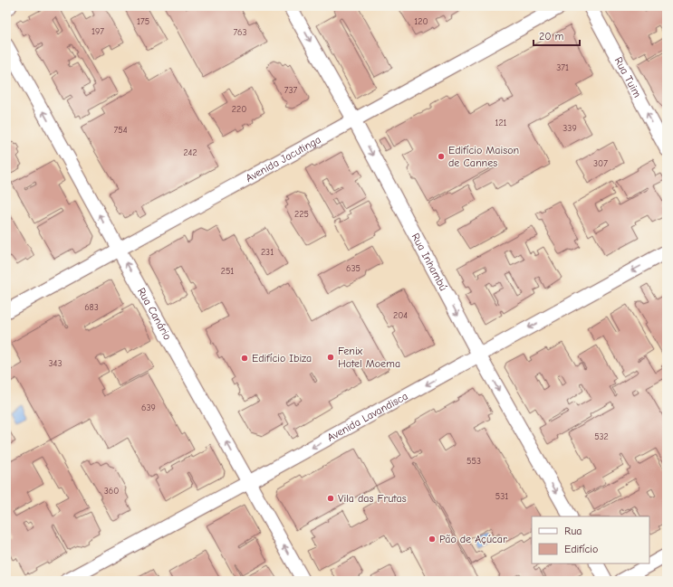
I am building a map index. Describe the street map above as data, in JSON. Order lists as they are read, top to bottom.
{
  "streets": {
    "street": [
      "Rua Tuim",
      "Avenida Jacutinga",
      "Rua Inhambú",
      "Rua Canário",
      "Avenida Lavandisca"
    ]
  },
  "crossings": [
    ["Avenida Jacutinga", "Rua Inhambú"],
    ["Avenida Jacutinga", "Rua Canário"],
    ["Rua Inhambú", "Avenida Lavandisca"],
    ["Rua Canário", "Avenida Lavandisca"]
  ],
  "one_way": [
    "Rua Tuim",
    "Rua Inhambú",
    "Rua Canário",
    "Avenida Lavandisca"
  ],
  "places": [
    "Edifício Maison de Cannes",
    "Fenix Hotel Moema",
    "Edifício Ibiza",
    "Vila das Frutas",
    "Pão de Açúcar"
  ],
  "house_numbers": [
    "175",
    "120",
    "197",
    "763",
    "371",
    "737",
    "220",
    "121",
    "339",
    "754",
    "242",
    "307",
    "225",
    "231",
    "635",
    "251",
    "683",
    "204",
    "343",
    "639",
    "532",
    "553",
    "360",
    "531"
  ],
  "legend": ["Rua", "Edifício"],
  "scale_bar": "20 m"
}
